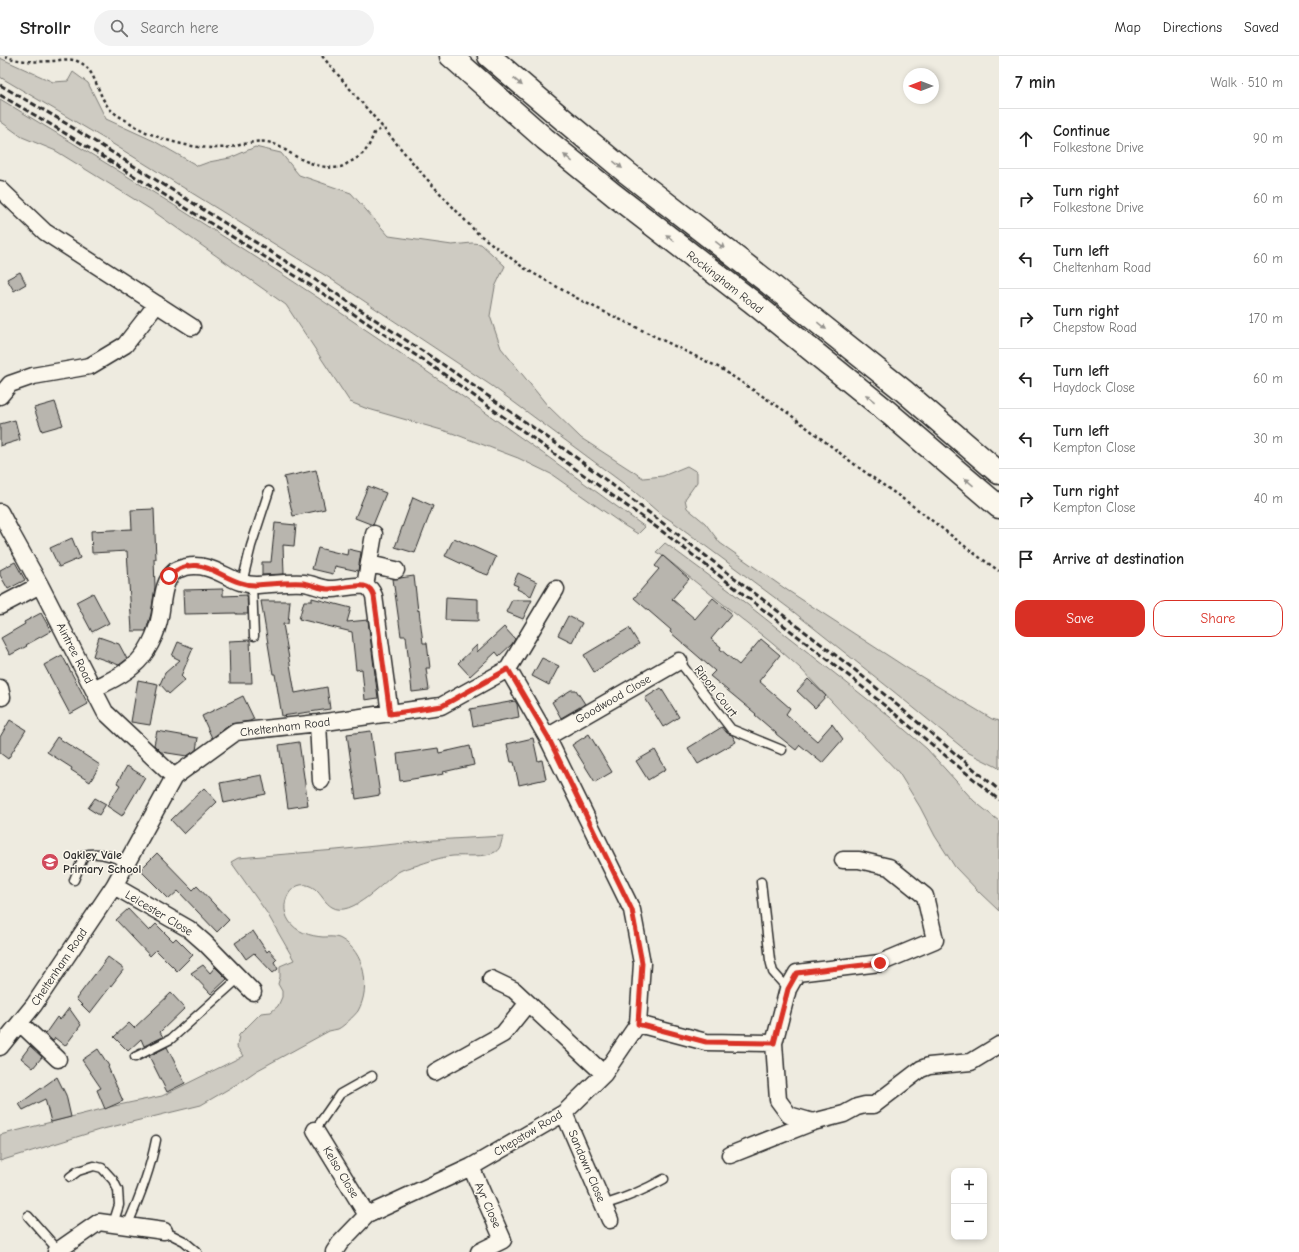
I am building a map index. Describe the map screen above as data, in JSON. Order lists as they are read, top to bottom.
{
  "streets": {
    "highway": ["Rockingham Road"],
    "street": [
      "Aintree Road",
      "Goodwood Close",
      "Cheltenham Road",
      "Leicester Close",
      "Chepstow Road",
      "Sandown Close",
      "Kelso Close",
      "Ayr Close"
    ],
    "lane": ["Ripon Court"]
  },
  "crossings": [
    ["Aintree Road", "Cheltenham Road"],
    ["Ripon Court", "Goodwood Close"],
    ["Cheltenham Road", "Leicester Close"],
    ["Chepstow Road", "Sandown Close"],
    ["Chepstow Road", "Kelso Close"],
    ["Chepstow Road", "Ayr Close"]
  ],
  "places": {
    "school or university": ["Oakley Vale Primary School"]
  },
  "north": "left",
  "page": {
    "header": "Strollr",
    "search": "Search here",
    "nav": ["Map", "Directions", "Saved"],
    "heading": ["7 min", "Walk · 510 m"],
    "list": [
      ["Continue", "Folkestone Drive", "90 m"],
      ["Turn right", "Folkestone Drive", "60 m"],
      ["Turn left", "Cheltenham Road", "60 m"],
      ["Turn right", "Chepstow Road", "170 m"],
      ["Turn left", "Haydock Close", "60 m"],
      ["Turn left", "Kempton Close", "30 m"],
      ["Turn right", "Kempton Close", "40 m"],
      "Arrive at destination"
    ],
    "buttons": ["Save", "Share"],
    "map_buttons": ["+", "−"]
  }
}
